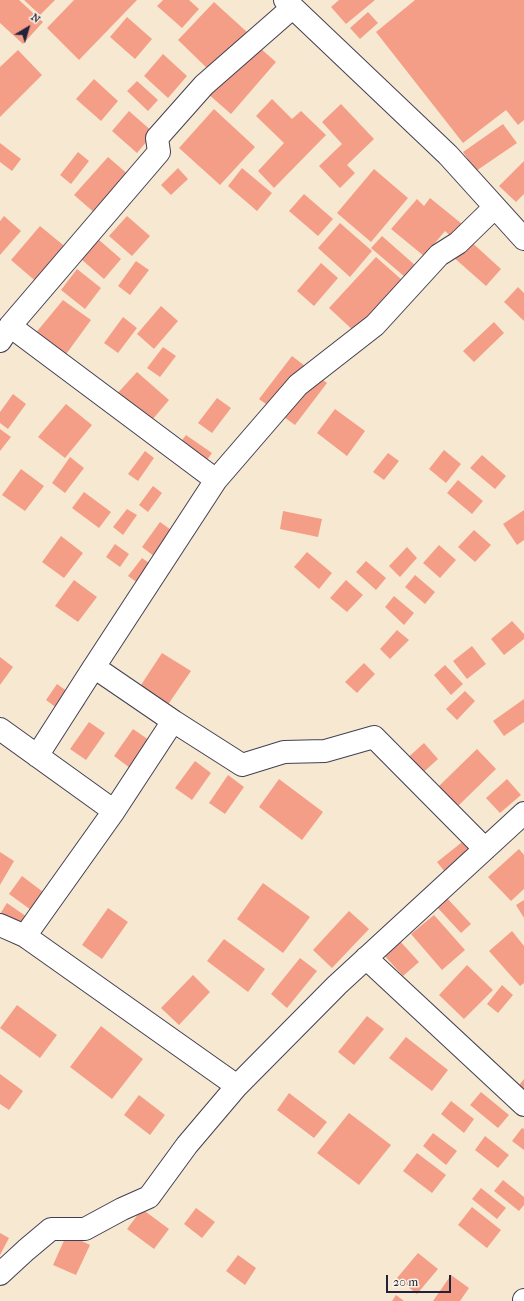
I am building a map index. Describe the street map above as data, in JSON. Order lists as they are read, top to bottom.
{
  "scale_bar": "20 m",
  "north": "top right"
}
